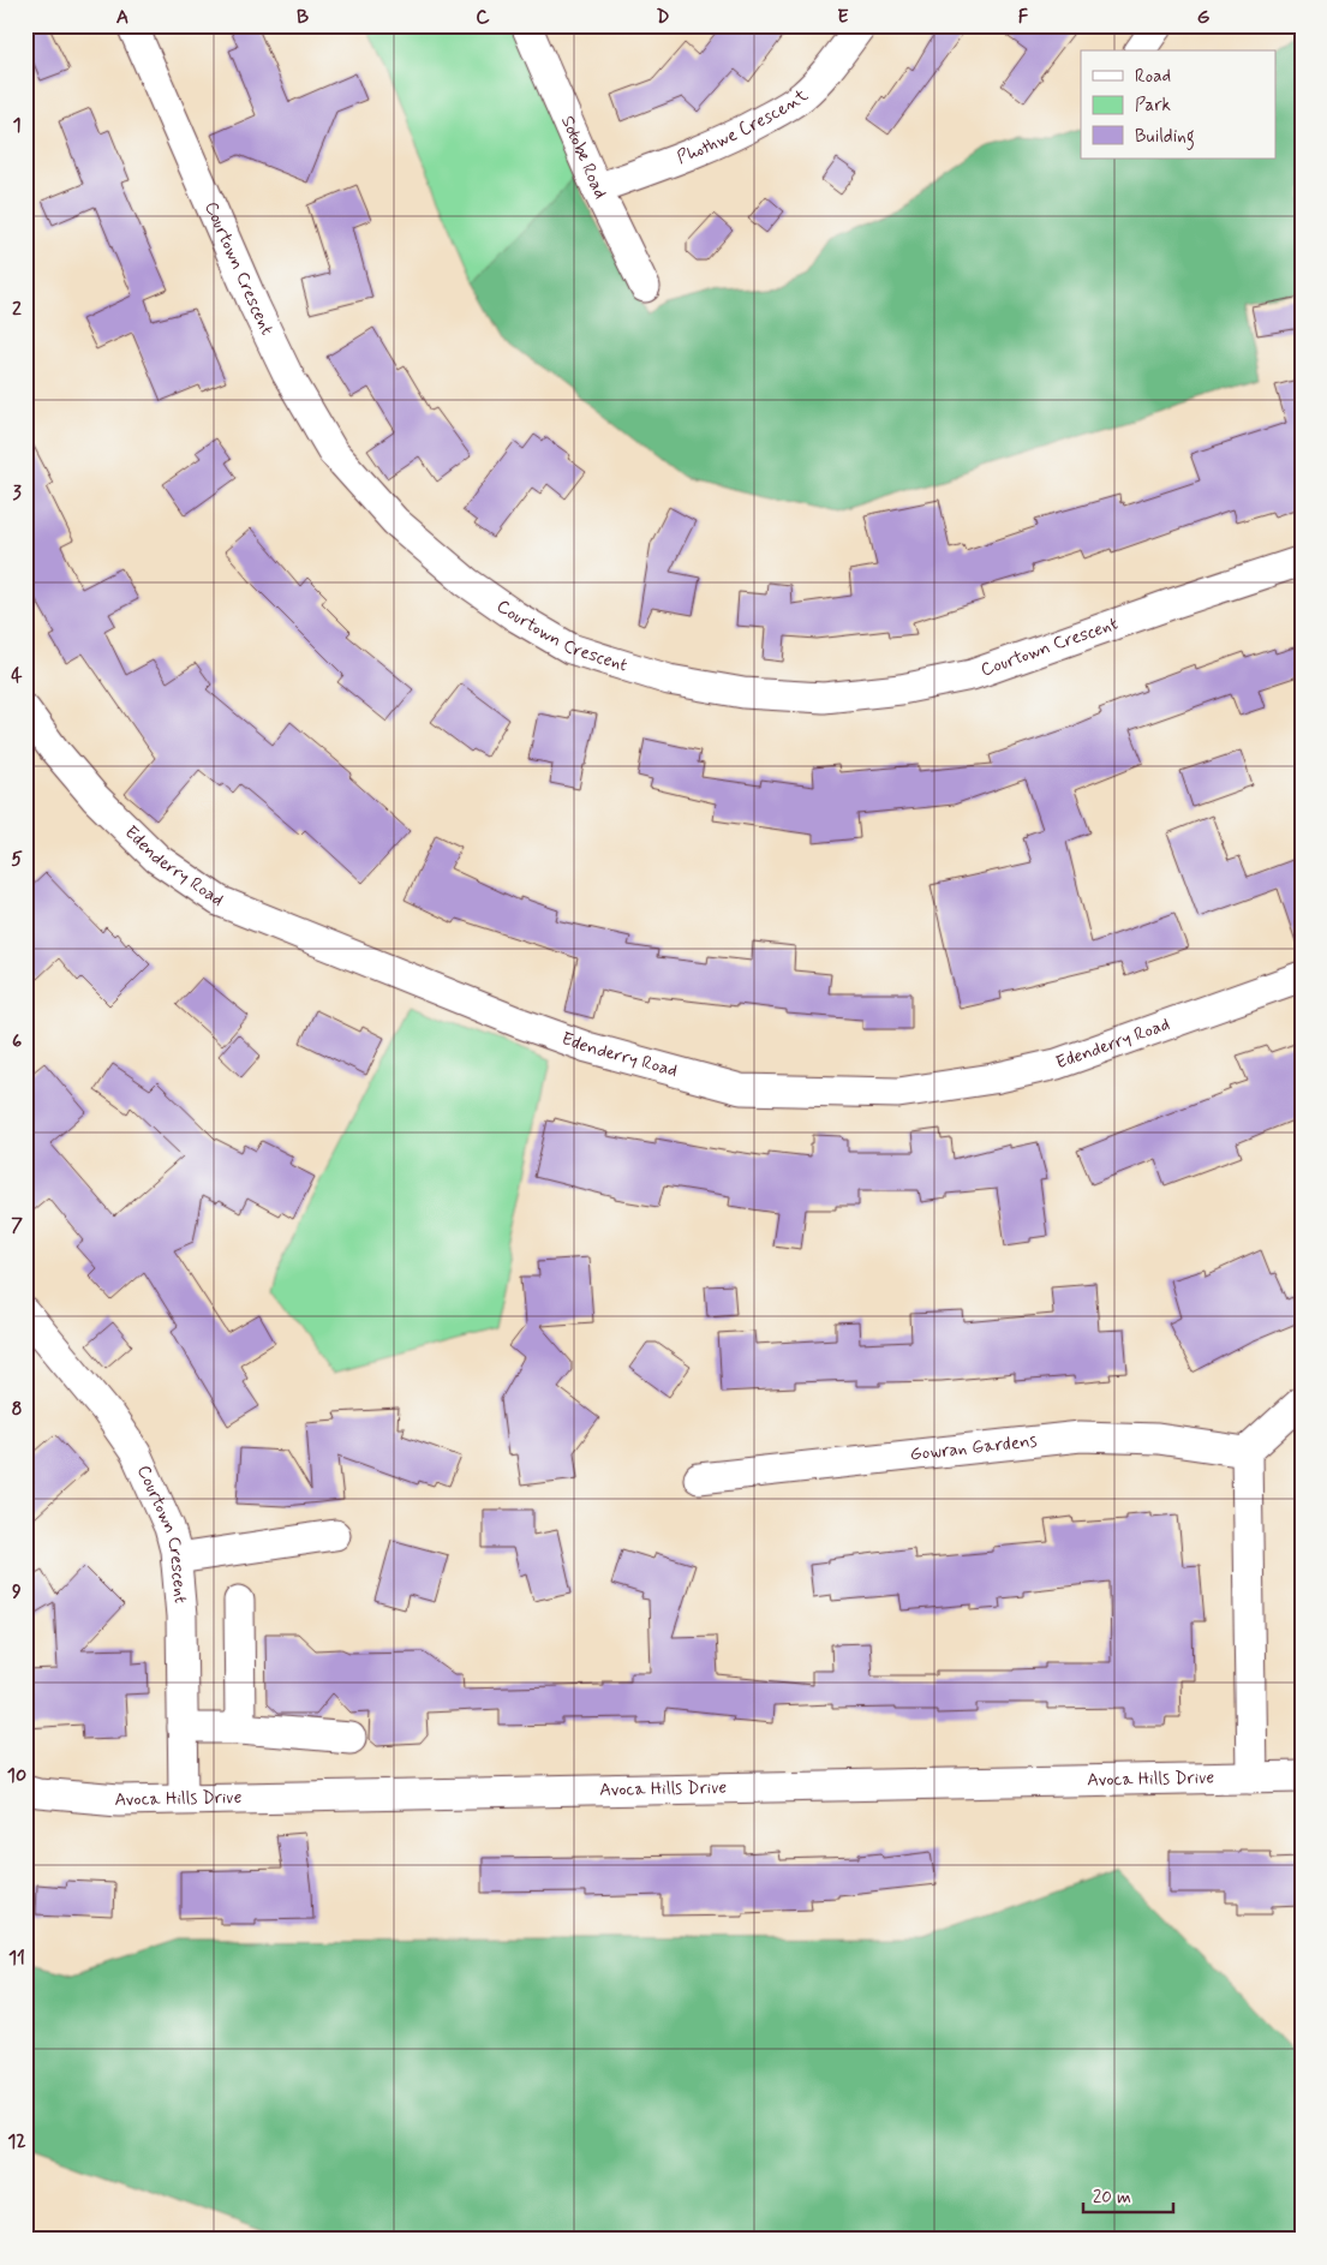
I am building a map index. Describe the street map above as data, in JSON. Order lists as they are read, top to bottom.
{
  "streets": {
    "street": [
      "Phothwe Crescent",
      "Sotobe Road",
      "Courtown Crescent",
      "Edenderry Road",
      "Gowran Gardens",
      "Avoca Hills Drive"
    ]
  },
  "crossings": [
    ["Phothwe Crescent", "Sotobe Road"],
    ["Courtown Crescent", "Avoca Hills Drive"]
  ],
  "legend": ["Road", "Park", "Building"],
  "scale_bar": "20 m",
  "grid": {
    "columns": [
      "A",
      "B",
      "C",
      "D",
      "E",
      "F",
      "G"
    ],
    "rows": [
      "1",
      "2",
      "3",
      "4",
      "5",
      "6",
      "7",
      "8",
      "9",
      "10",
      "11",
      "12"
    ]
  }
}
